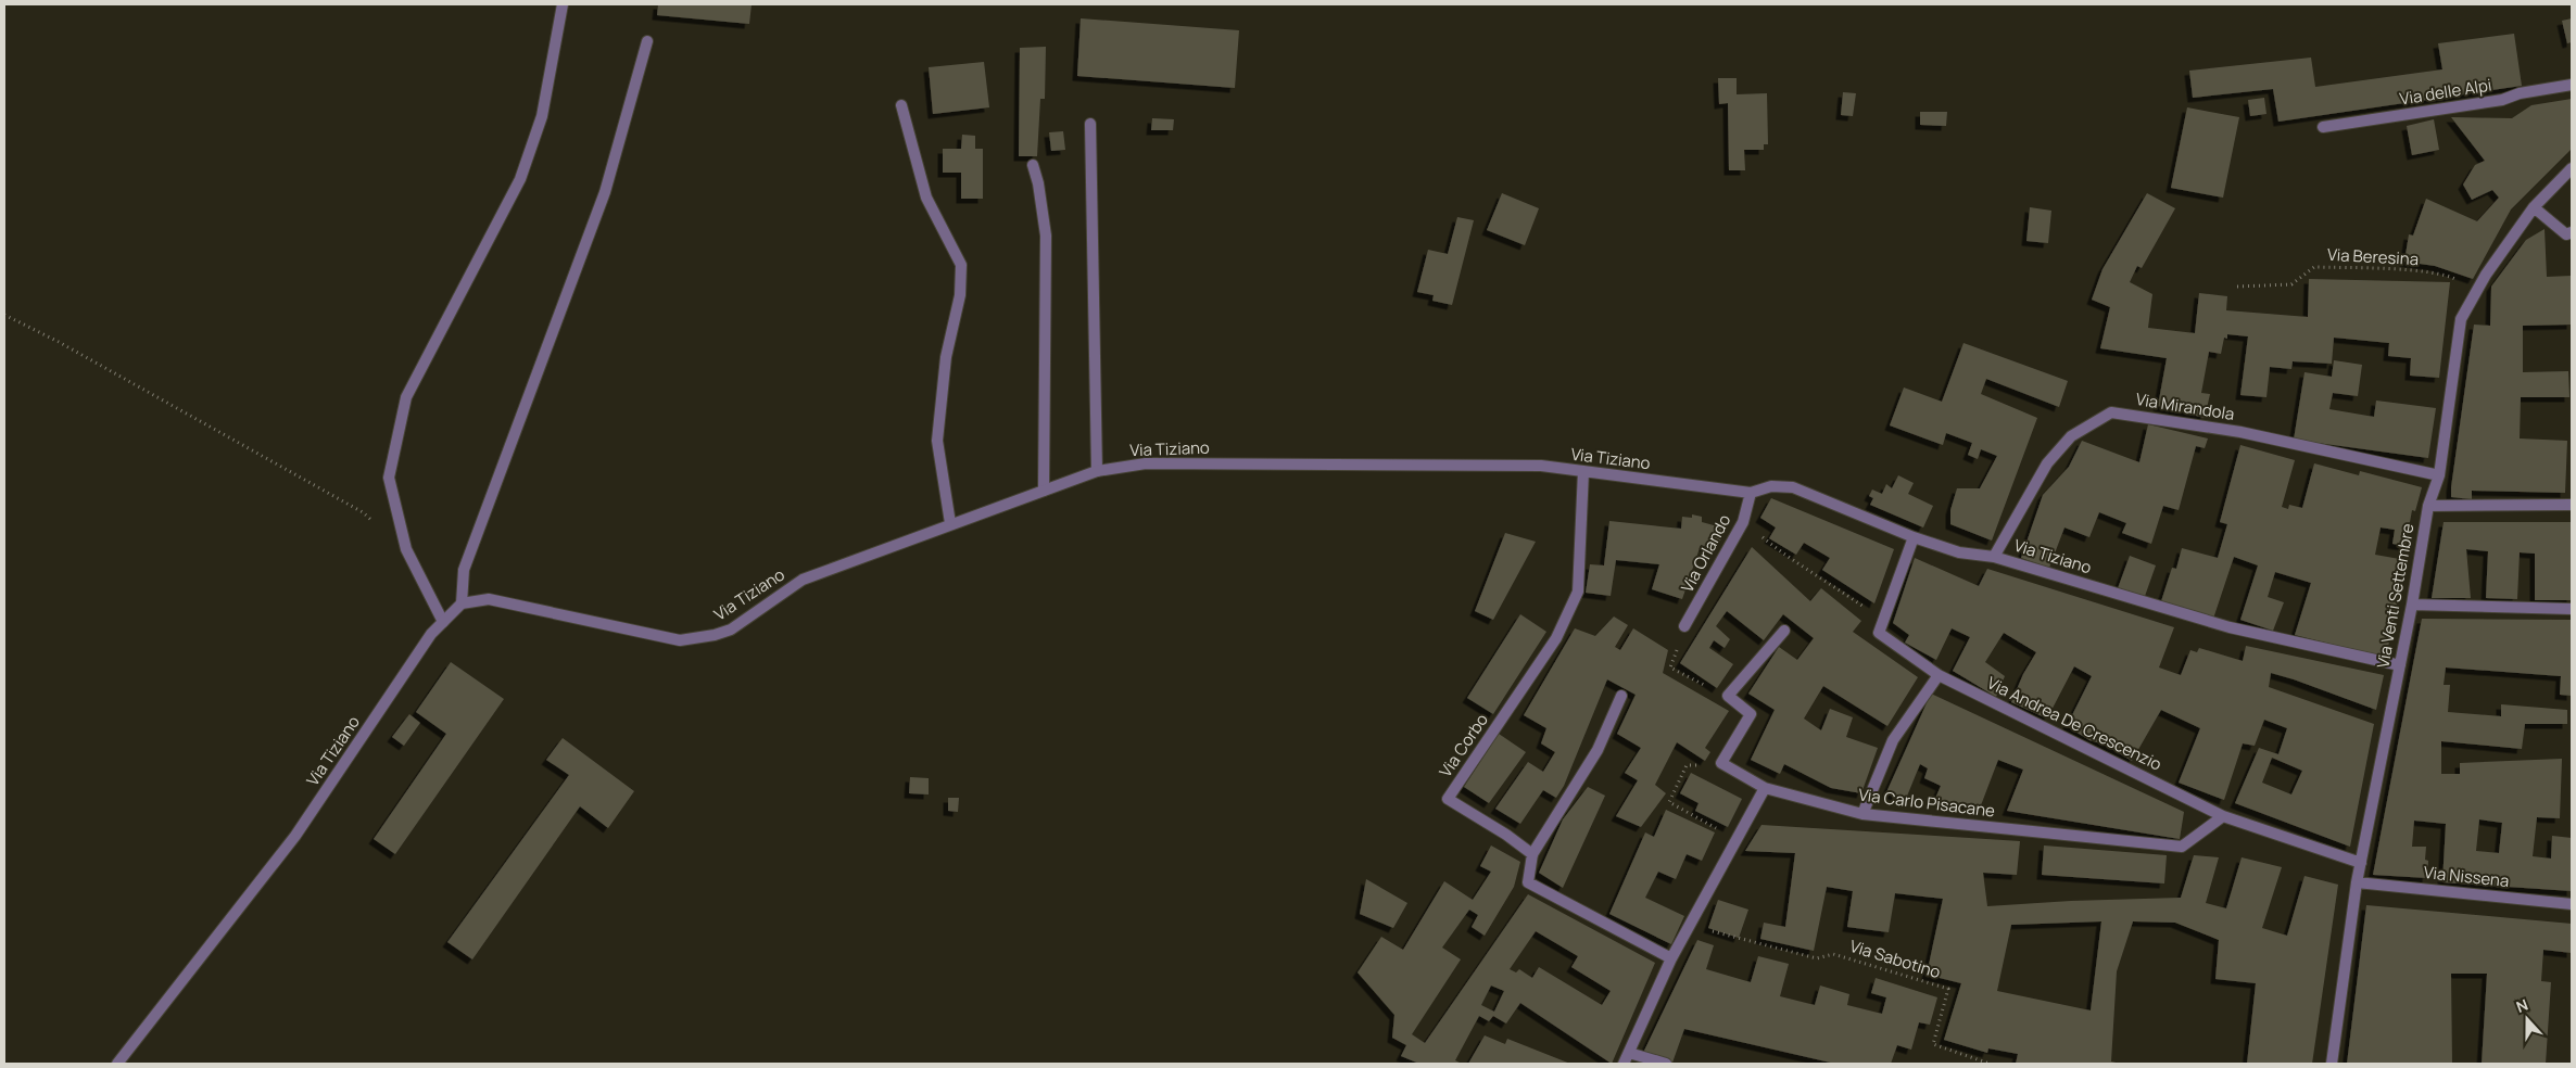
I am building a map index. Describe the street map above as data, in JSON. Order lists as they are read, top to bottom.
{
  "streets": {
    "street": [
      "Via delle Alpi",
      "Via Mirandola",
      "Via Tiziano",
      "Via Orlando",
      "Via Venti Settembre",
      "Via Andrea De Crescenzio",
      "Via Corbo",
      "Via Carlo Pisacane",
      "Via Nissena"
    ],
    "path": ["Via Beresina", "Via Sabotino"]
  },
  "crossings": [
    ["Via Beresina", "Via Venti Settembre"],
    ["Via Mirandola", "Via Tiziano"],
    ["Via Mirandola", "Via Venti Settembre"],
    ["Via Tiziano", "Via Orlando"],
    ["Via Tiziano", "Via Venti Settembre"],
    ["Via Tiziano", "Via Corbo"],
    ["Via Venti Settembre", "Via Andrea De Crescenzio"],
    ["Via Venti Settembre", "Via Nissena"],
    ["Via Andrea De Crescenzio", "Via Carlo Pisacane"]
  ],
  "north": "top"
}
